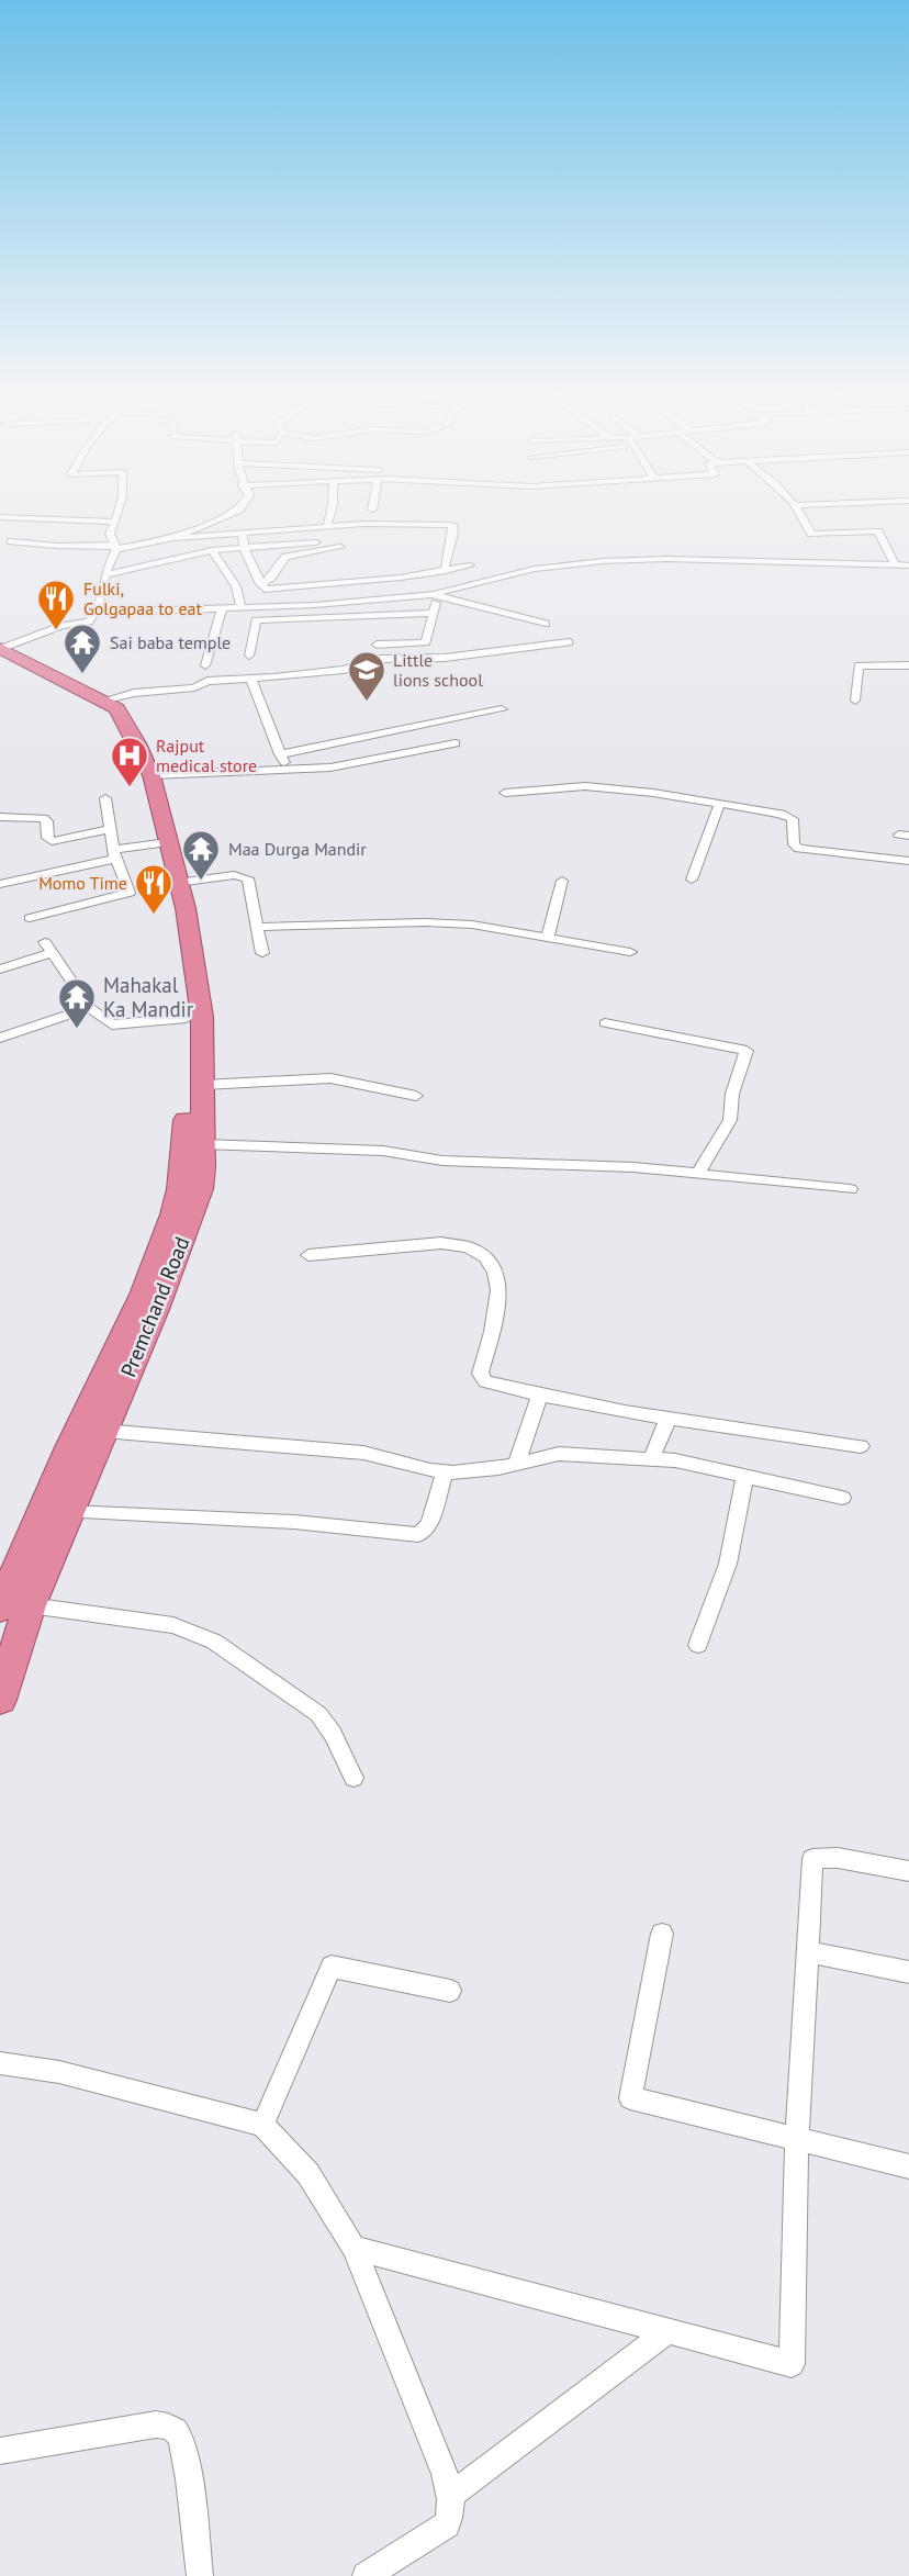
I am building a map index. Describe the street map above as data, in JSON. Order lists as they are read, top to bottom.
{
  "streets": {
    "highway": ["Premchand Road"]
  },
  "places": {
    "restaurant": ["Fulki, Golgapaa to eat", "Momo Time"],
    "temple": ["Sai baba temple", "Maa Durga Mandir", "Mahakal Ka Mandir"],
    "school or university": ["Little lions school"],
    "hospital": ["Rajput medical store"]
  }
}
